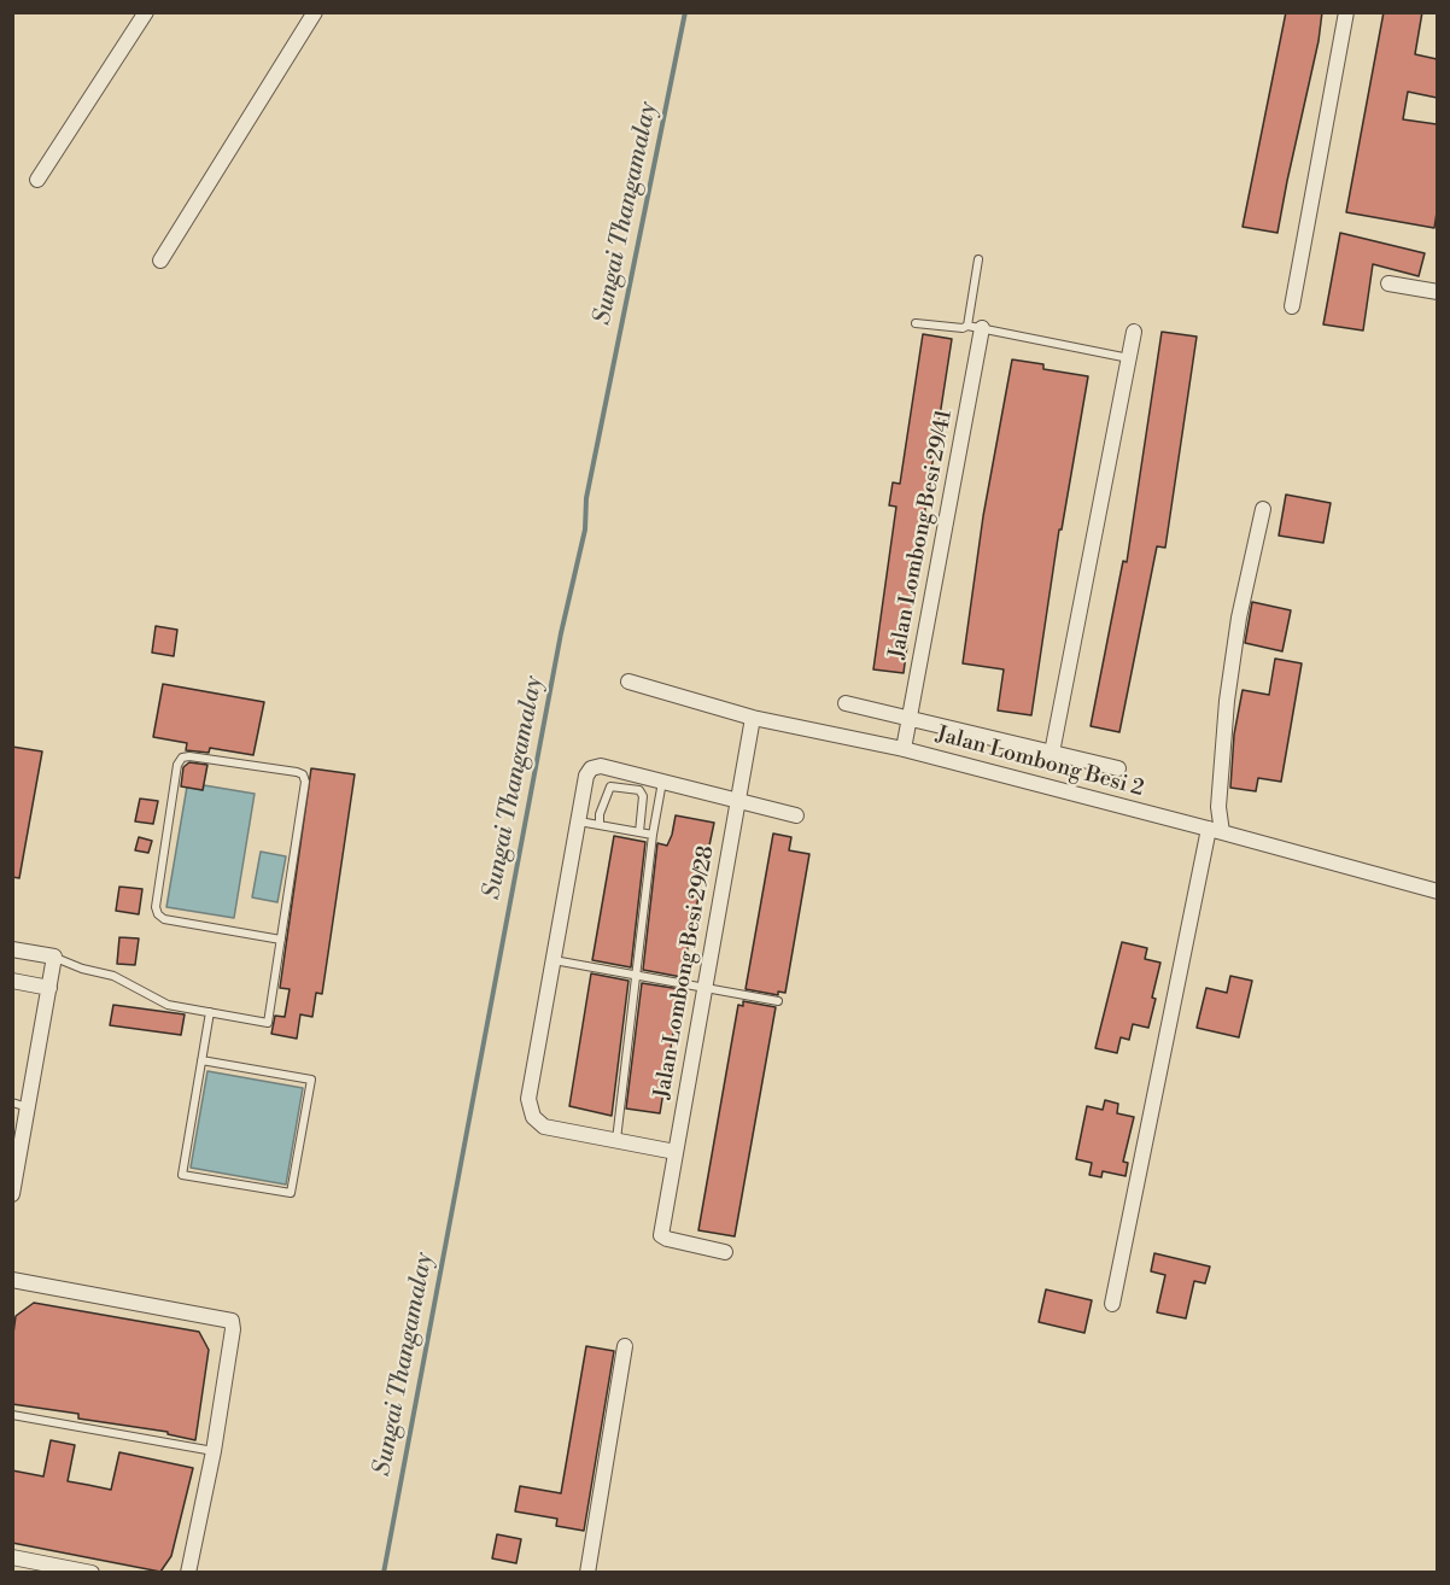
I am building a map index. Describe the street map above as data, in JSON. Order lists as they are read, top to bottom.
{
  "streets": {
    "street": ["Jalan Lombong Besi 29/41", "Jalan Lombong Besi 2", "Jalan Lombong Besi 29/28"]
  },
  "crossings": [
    ["Jalan Lombong Besi 29/41", "Jalan Lombong Besi 2"],
    ["Jalan Lombong Besi 2", "Jalan Lombong Besi 29/28"]
  ],
  "water": ["Sungai Thangamalay"]
}
